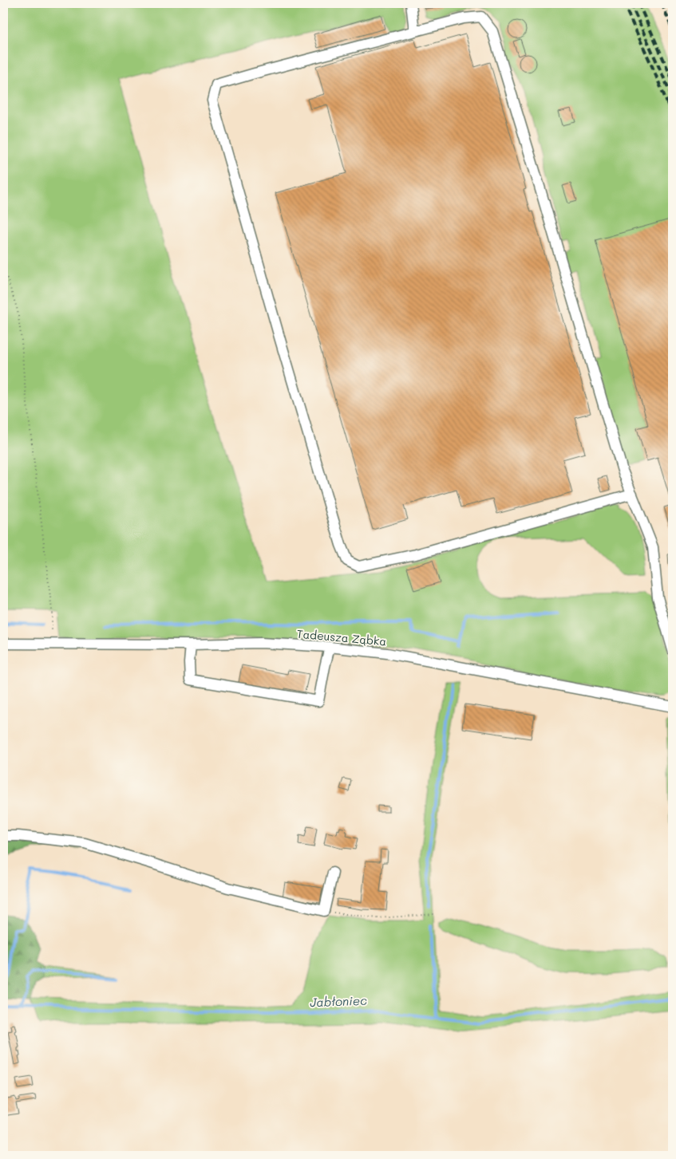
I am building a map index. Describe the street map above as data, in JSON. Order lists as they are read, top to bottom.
{
  "streets": {
    "street": ["Tadeusza Ząbka"]
  },
  "water": ["Jabłoniec"]
}
